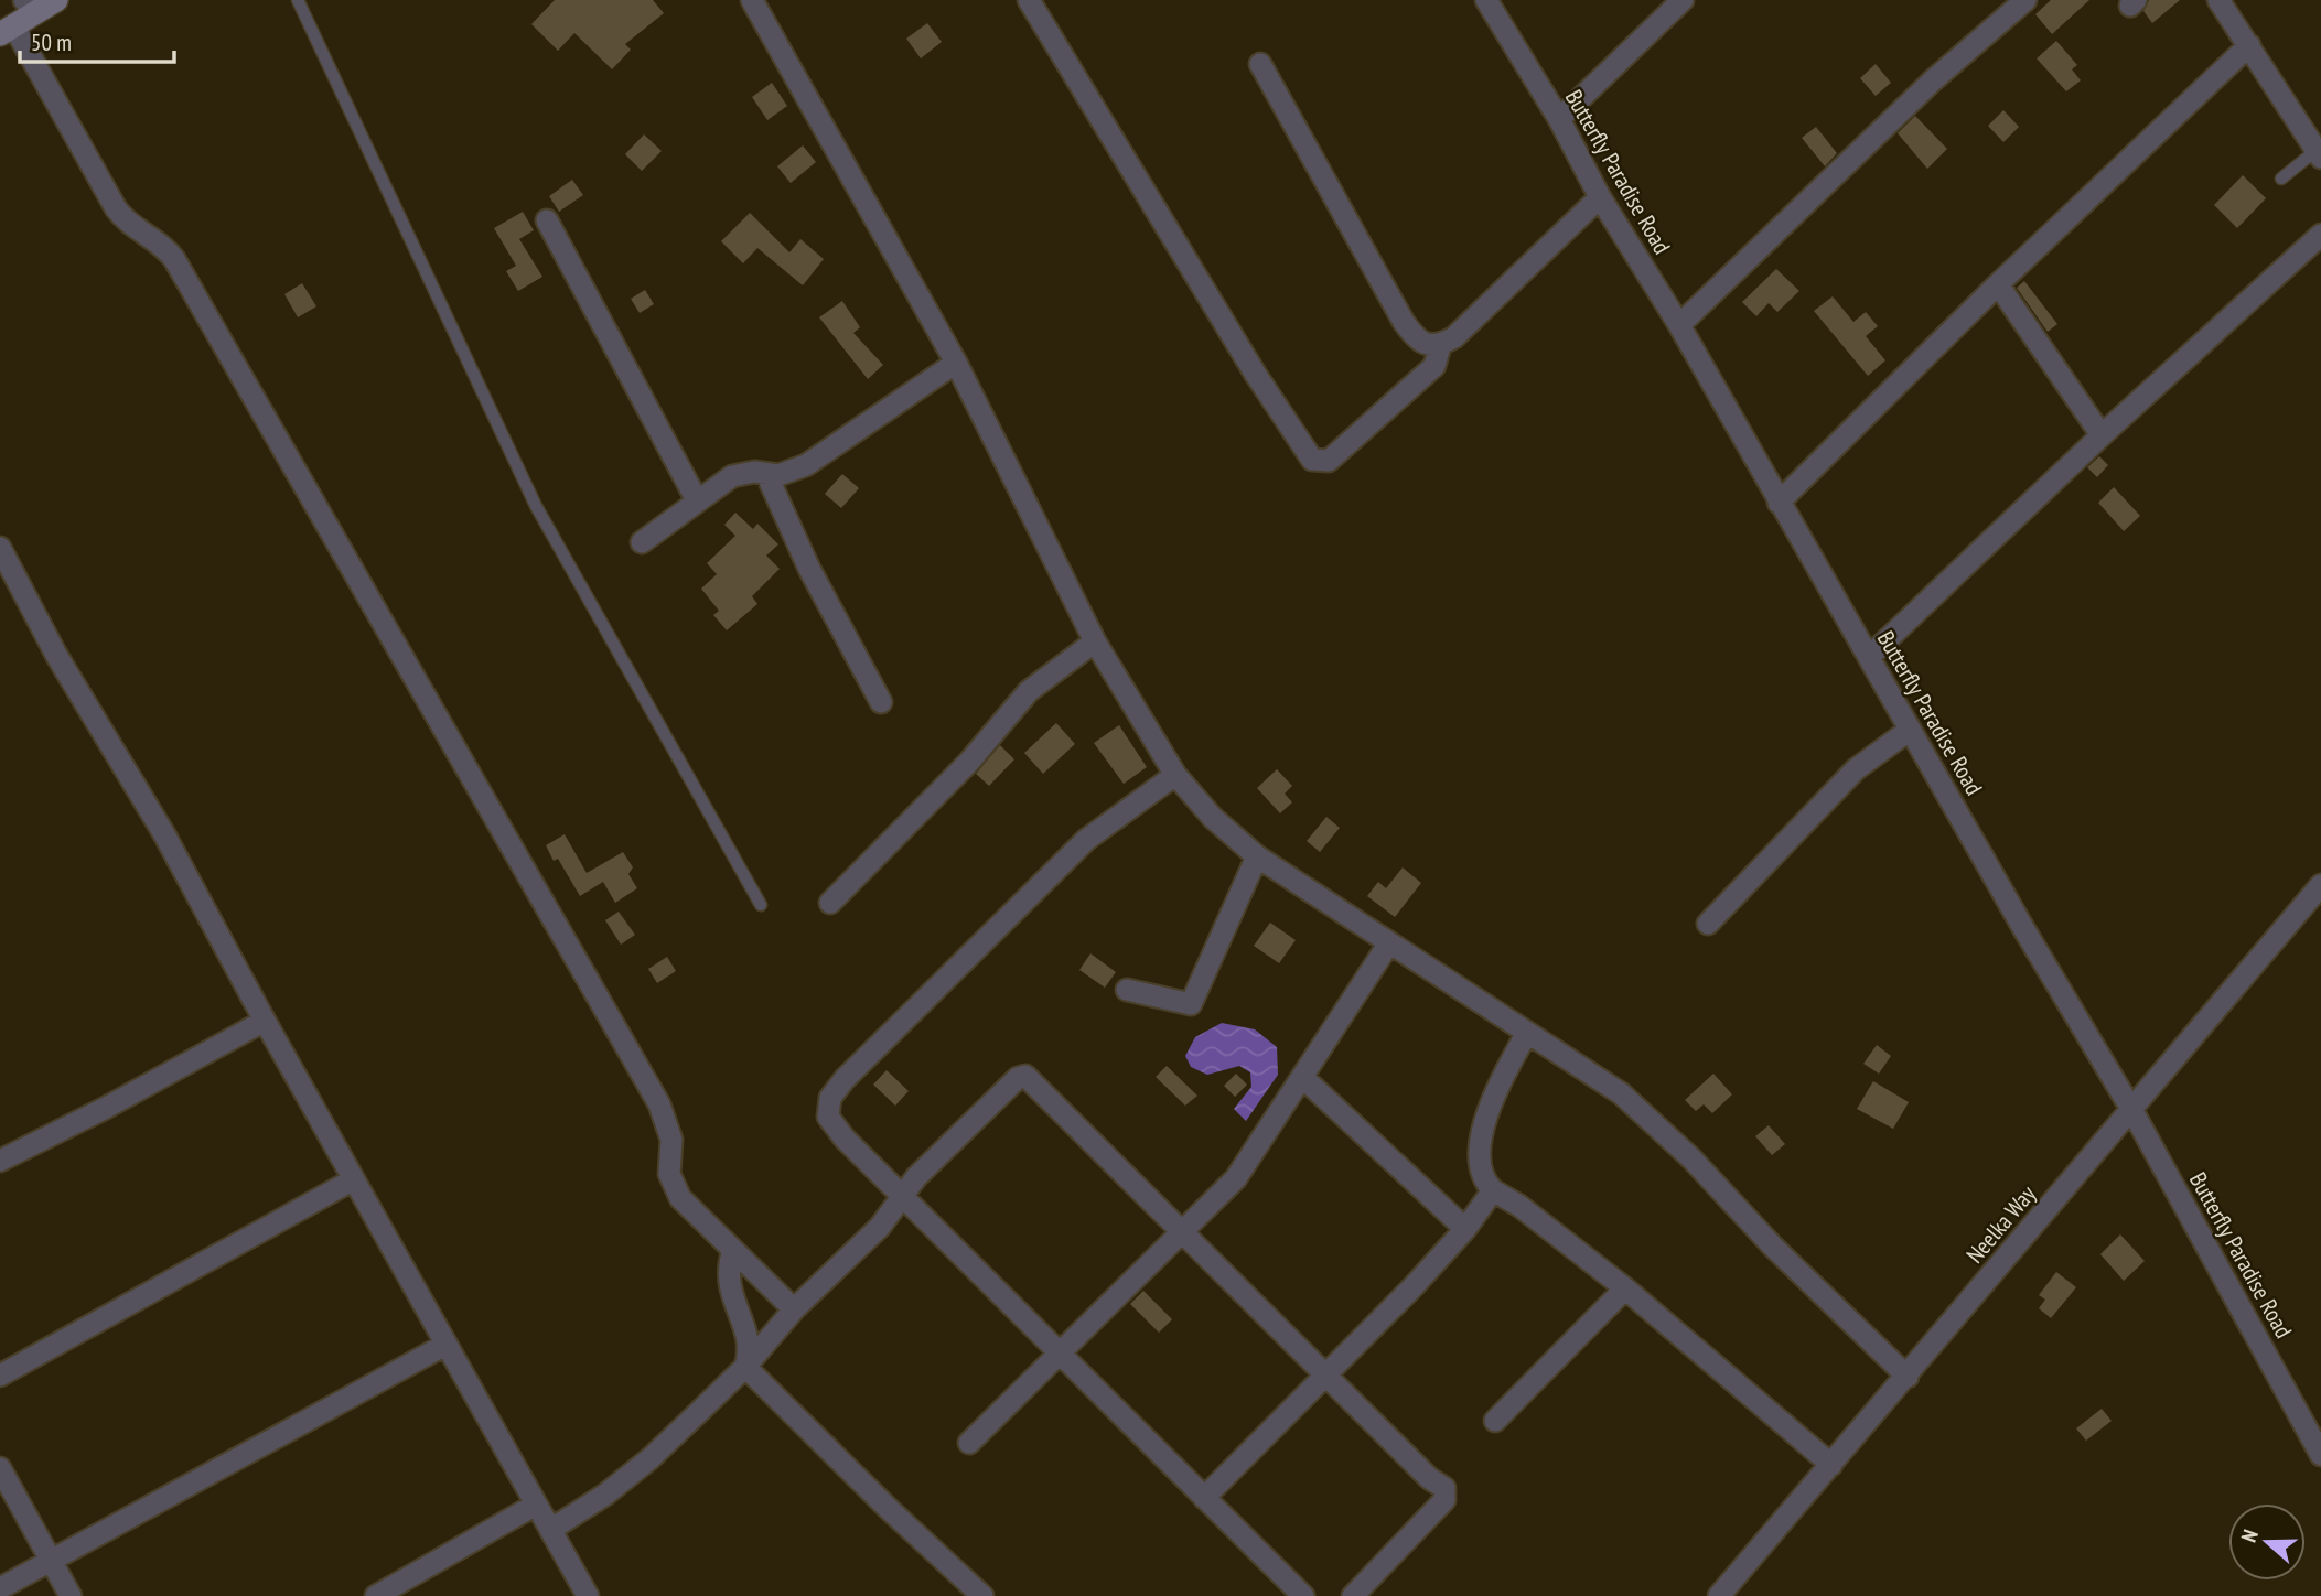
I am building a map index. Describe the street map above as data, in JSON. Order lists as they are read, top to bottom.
{
  "streets": {
    "street": ["Butterfly Paradise Road", "Neelka Way"]
  },
  "crossings": [
    ["Butterfly Paradise Road", "Neelka Way"]
  ],
  "scale_bar": "50 m",
  "north": "left"
}
